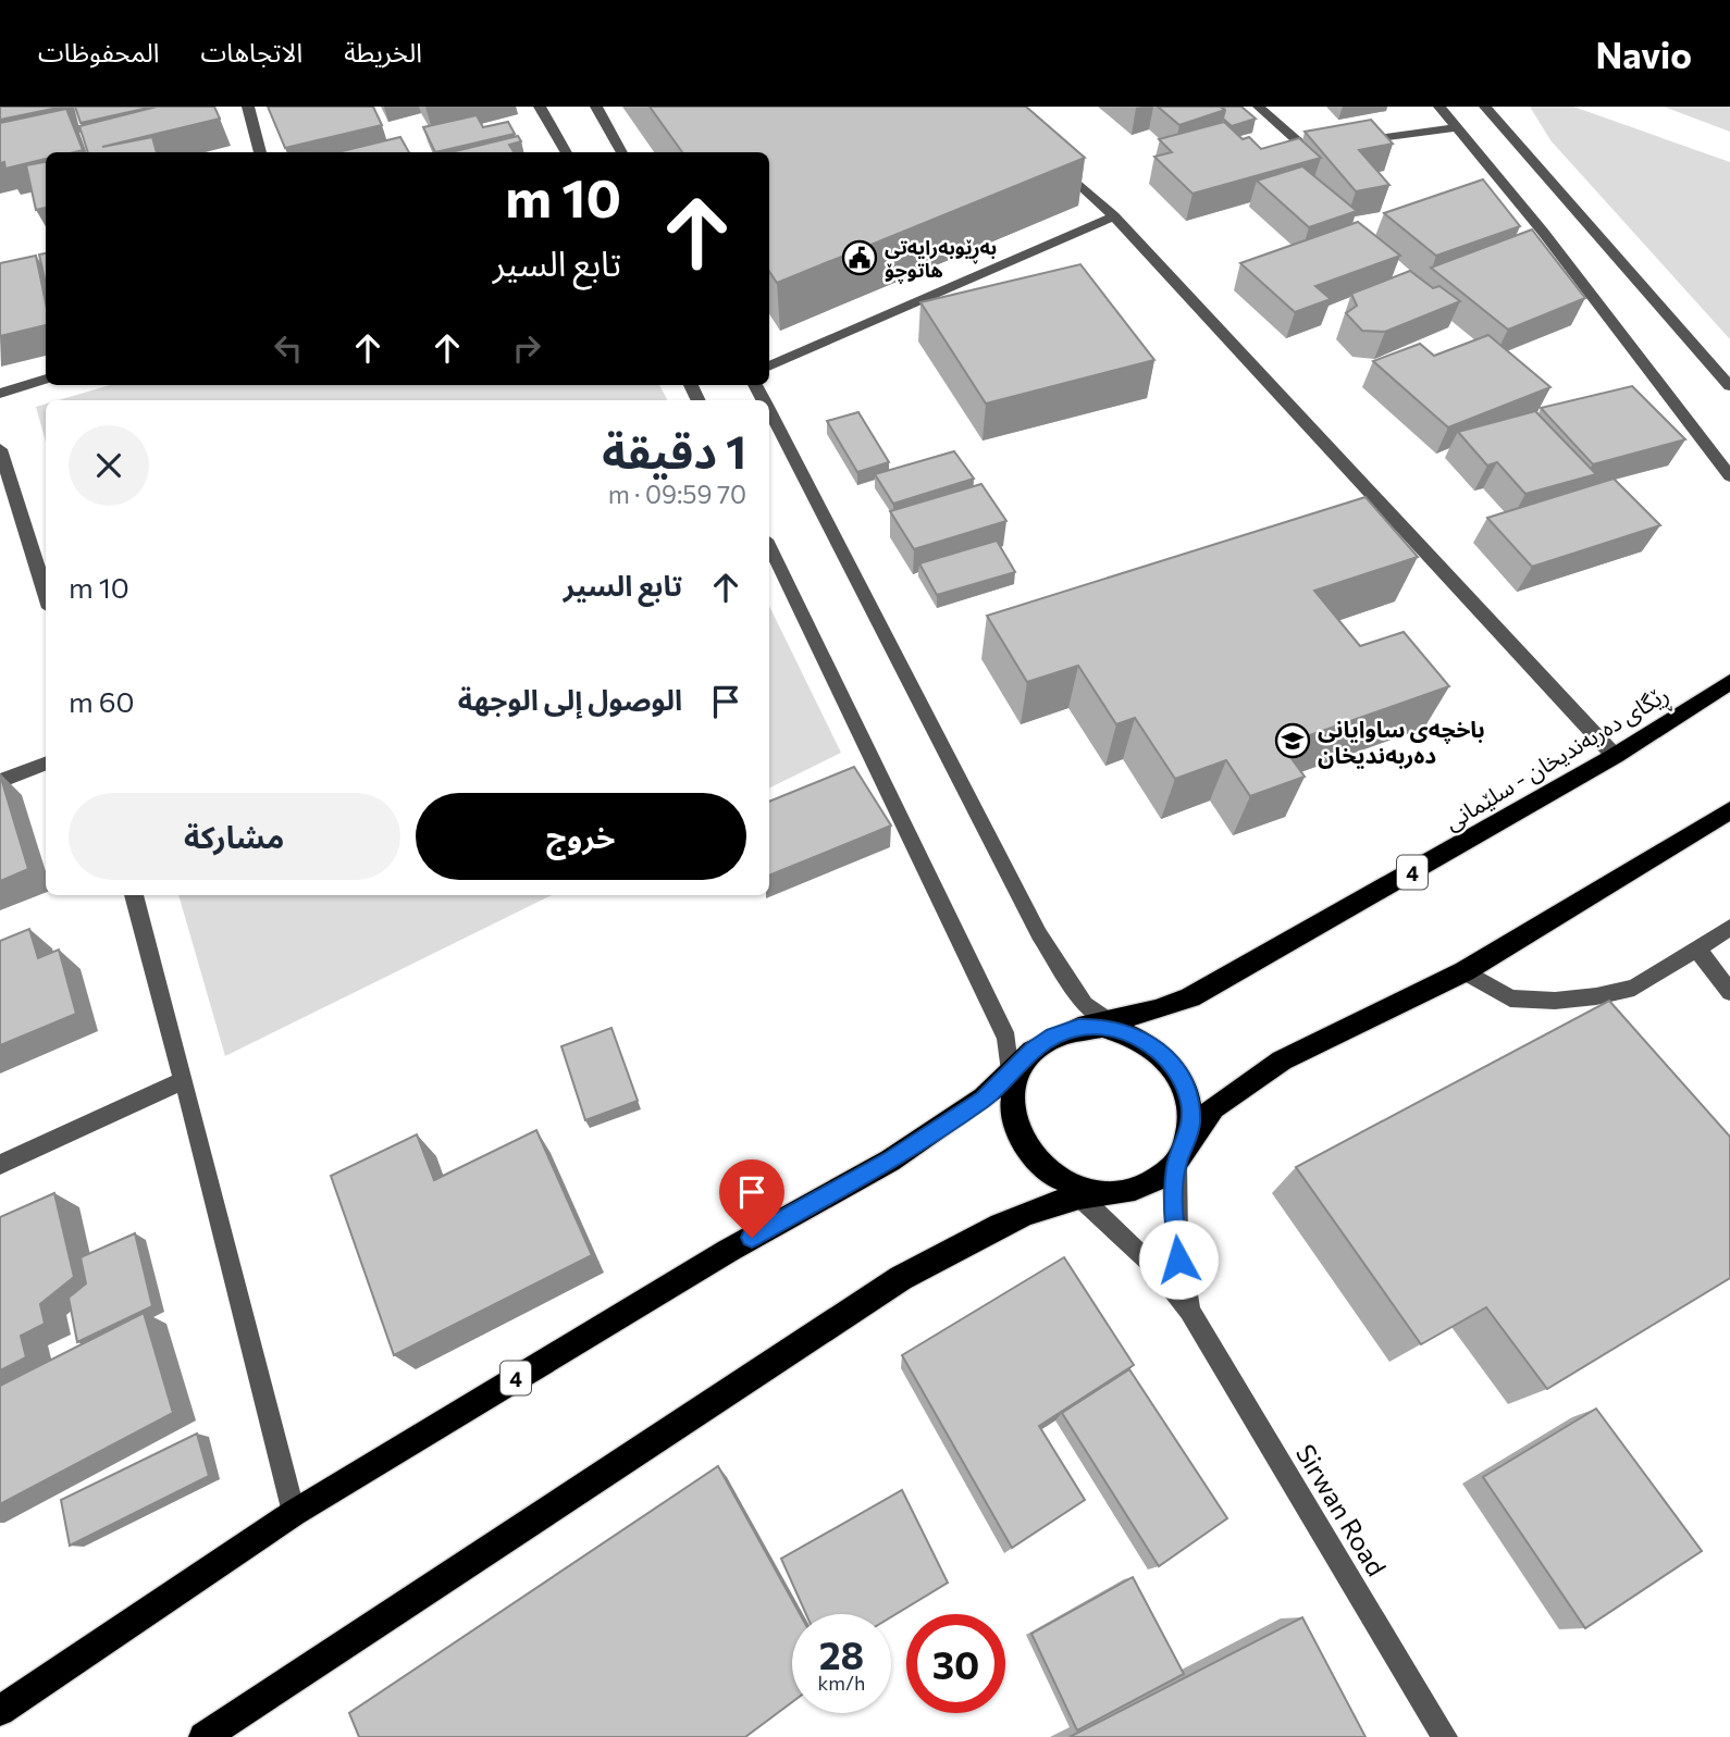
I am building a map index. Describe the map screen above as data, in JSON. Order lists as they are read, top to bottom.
{
  "streets": {
    "highway": ["ڕێگای دەربەندیخان - سلێمانی", "4"],
    "street": ["Sirwan Road"]
  },
  "crossings": [
    ["ڕێگای دەربەندیخان - سلێمانی", "4"],
    ["ڕێگای دەربەندیخان - سلێمانی", "Sirwan Road"],
    ["4", "Sirwan Road"]
  ],
  "places": {
    "public building": ["بەڕێوبەرایەتی هاتوچۆ"],
    "school or university": ["باخچەی ساوایانی دەربەندیخان"]
  },
  "page": {
    "header": "Navio",
    "nav": ["الخريطة", "الاتجاهات", "المحفوظات"],
    "turn": ["10 m", "تابع السير"],
    "heading": ["1 دقيقة", "70 m · 09:59"],
    "list": [
      {
        "name": "تابع السير",
        "value": "10 m"
      },
      {
        "name": "الوصول إلى الوجهة",
        "value": "60 m"
      }
    ],
    "buttons": ["خروج", "مشاركة"],
    "speed": "28 km/h",
    "limit": "30"
  }
}
